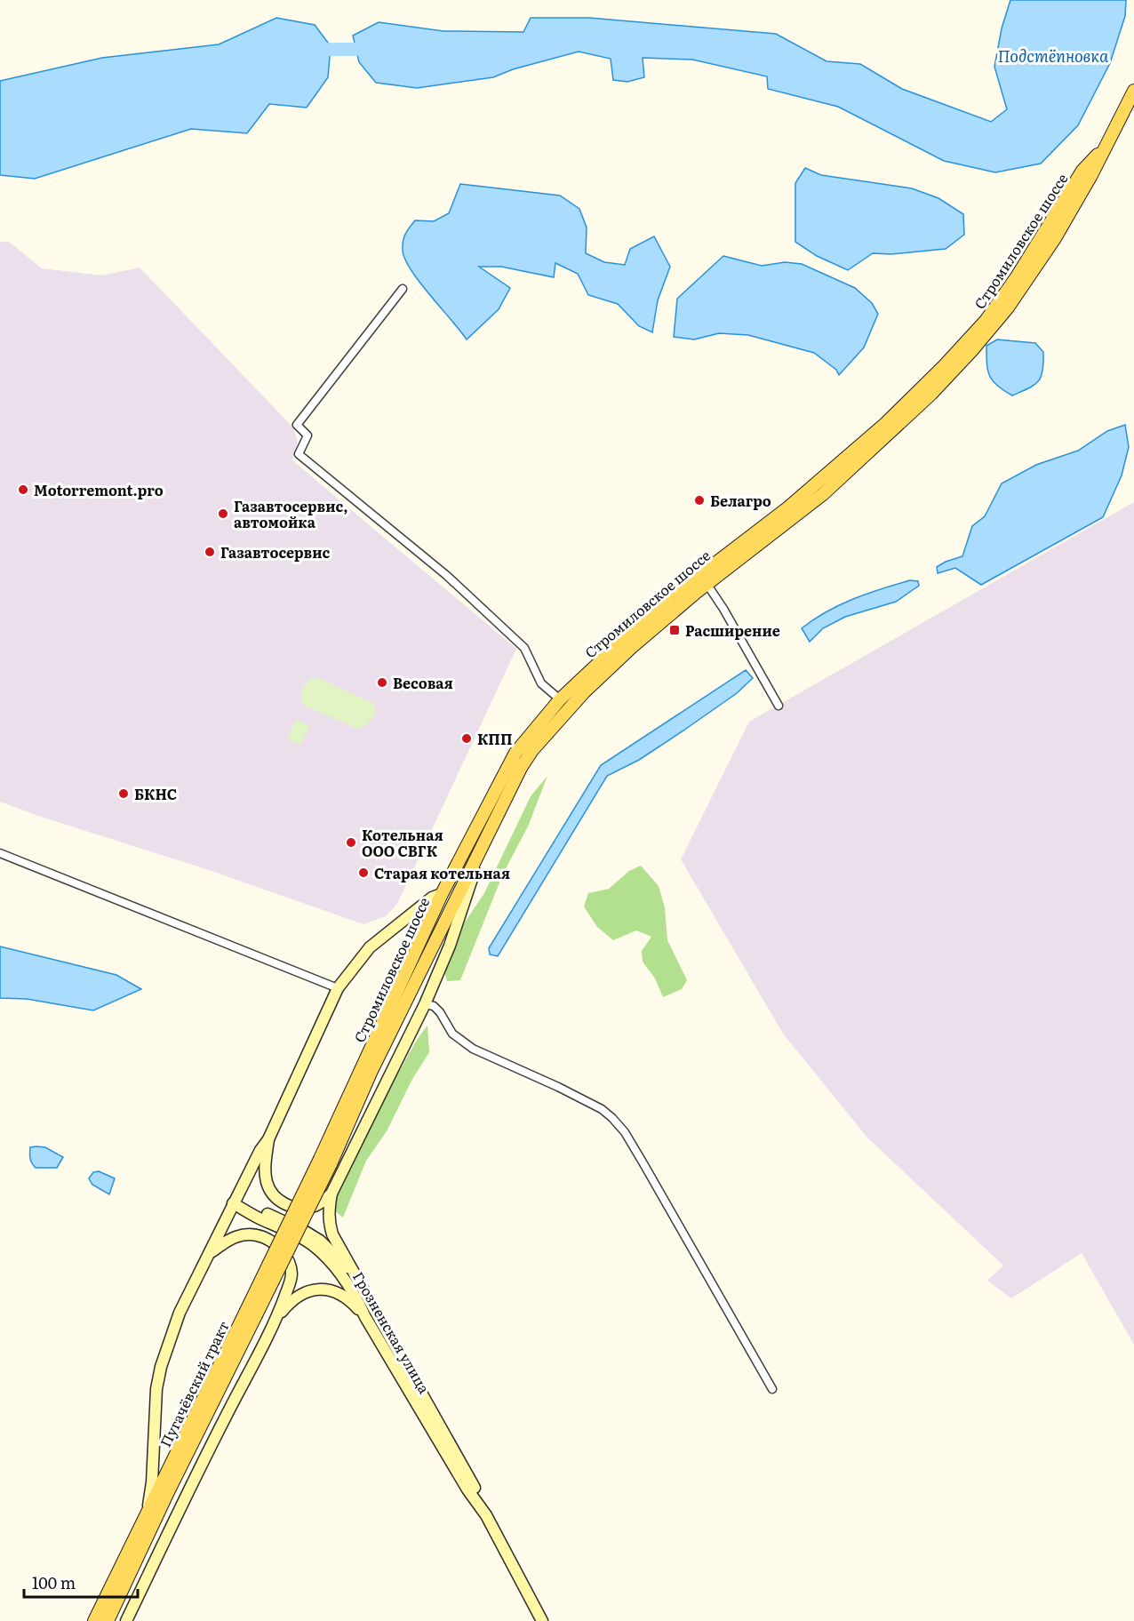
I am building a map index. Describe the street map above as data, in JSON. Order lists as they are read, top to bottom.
{
  "streets": {
    "main road": ["Стромиловское шоссе", "Грозненская улица", "Пугачёвский тракт"]
  },
  "crossings": [
    ["Стромиловское шоссе", "Пугачёвский тракт"]
  ],
  "water": ["Подстёпновка"],
  "places": {
    "other": [
      "Motorremont.pro",
      "Белагро",
      "Газавтосервис, автомойка",
      "Газавтосервис",
      "Весовая",
      "КПП",
      "БКНС",
      "Котельная ООО СВГК",
      "Старая котельная"
    ],
    "transit": ["Расширение"]
  },
  "scale_bar": "100 m"
}
